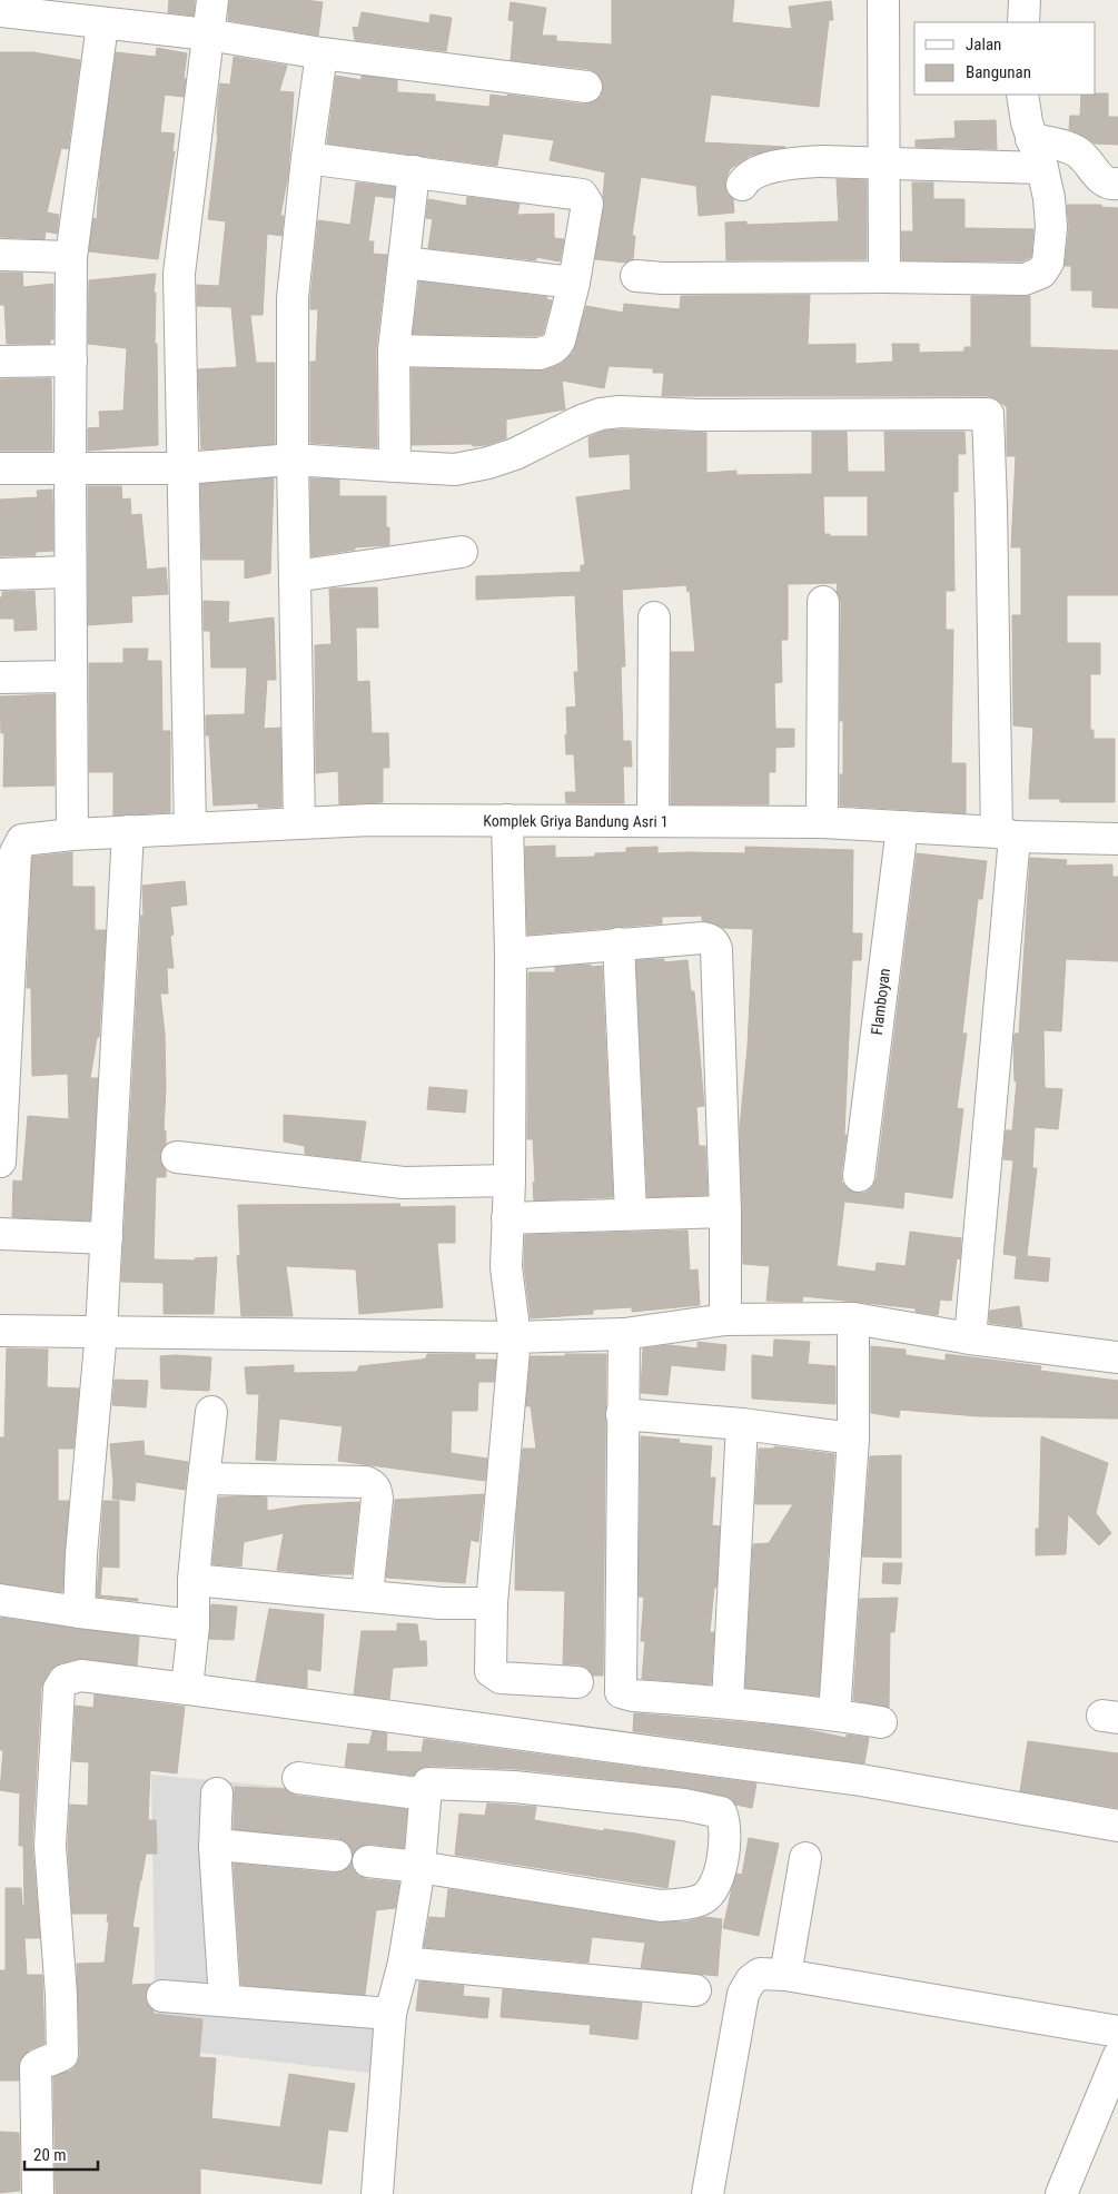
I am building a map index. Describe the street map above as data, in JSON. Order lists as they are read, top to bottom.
{
  "streets": {
    "street": ["Komplek Griya Bandung Asri 1", "Flamboyan"]
  },
  "crossings": [
    ["Komplek Griya Bandung Asri 1", "Flamboyan"]
  ],
  "legend": ["Jalan", "Bangunan"],
  "scale_bar": "20 m"
}
